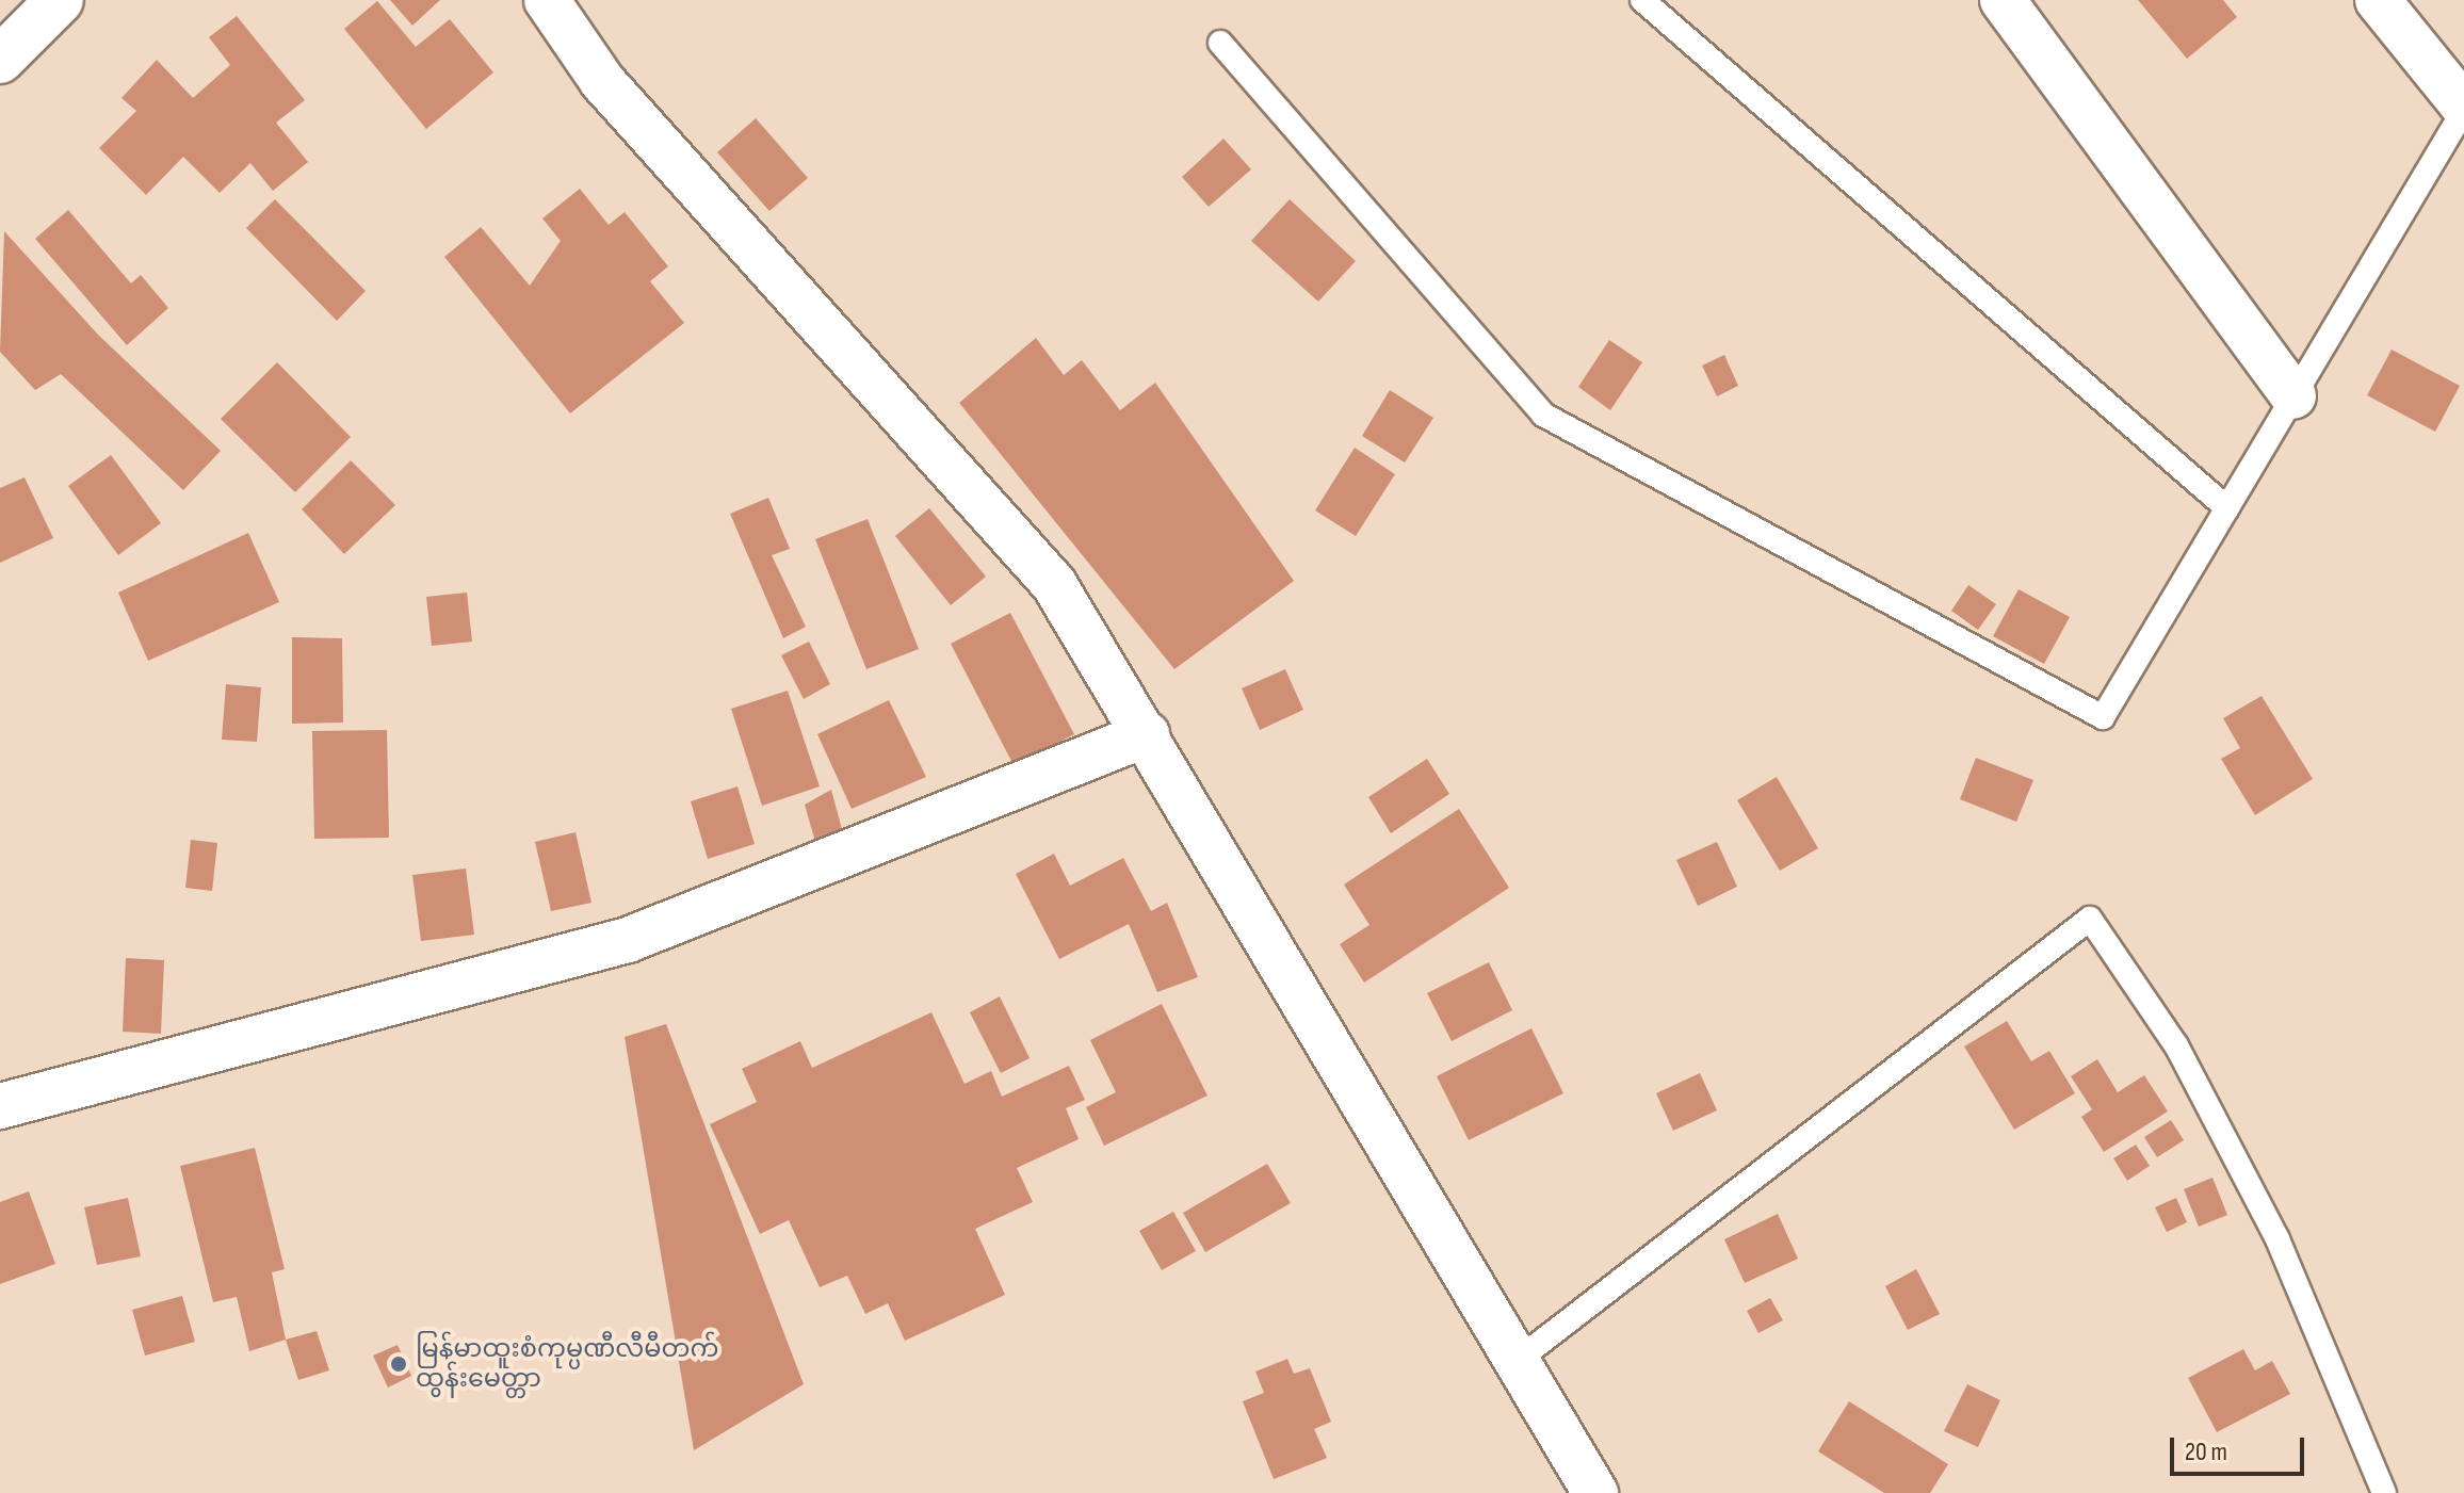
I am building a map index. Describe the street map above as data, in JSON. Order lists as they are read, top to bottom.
{
  "places": ["မြန်မာထူးစံကုမ္ပဏီလီမီတက် ထွန်းမေတ္တာ"],
  "scale_bar": "20 m"
}
